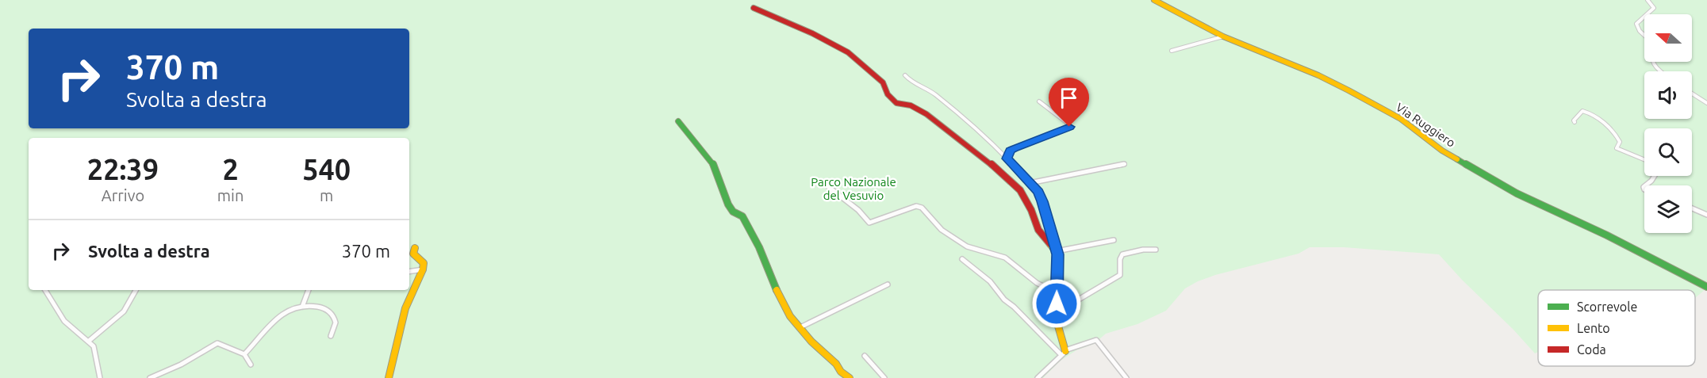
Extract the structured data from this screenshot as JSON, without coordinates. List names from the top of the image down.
{
  "streets": {
    "street": ["Via Ruggiero"]
  },
  "parks": ["Parco Nazionale del Vesuvio"],
  "legend": ["Scorrevole", "Lento", "Coda"],
  "north": "left",
  "page": {
    "turn": ["370 m", "Svolta a destra"],
    "eta": [
      "22:39",
      "Arrivo",
      "2",
      "min",
      "540",
      "m"
    ],
    "list": [
      {
        "name": "Svolta a destra",
        "value": "370 m"
      }
    ]
  }
}
